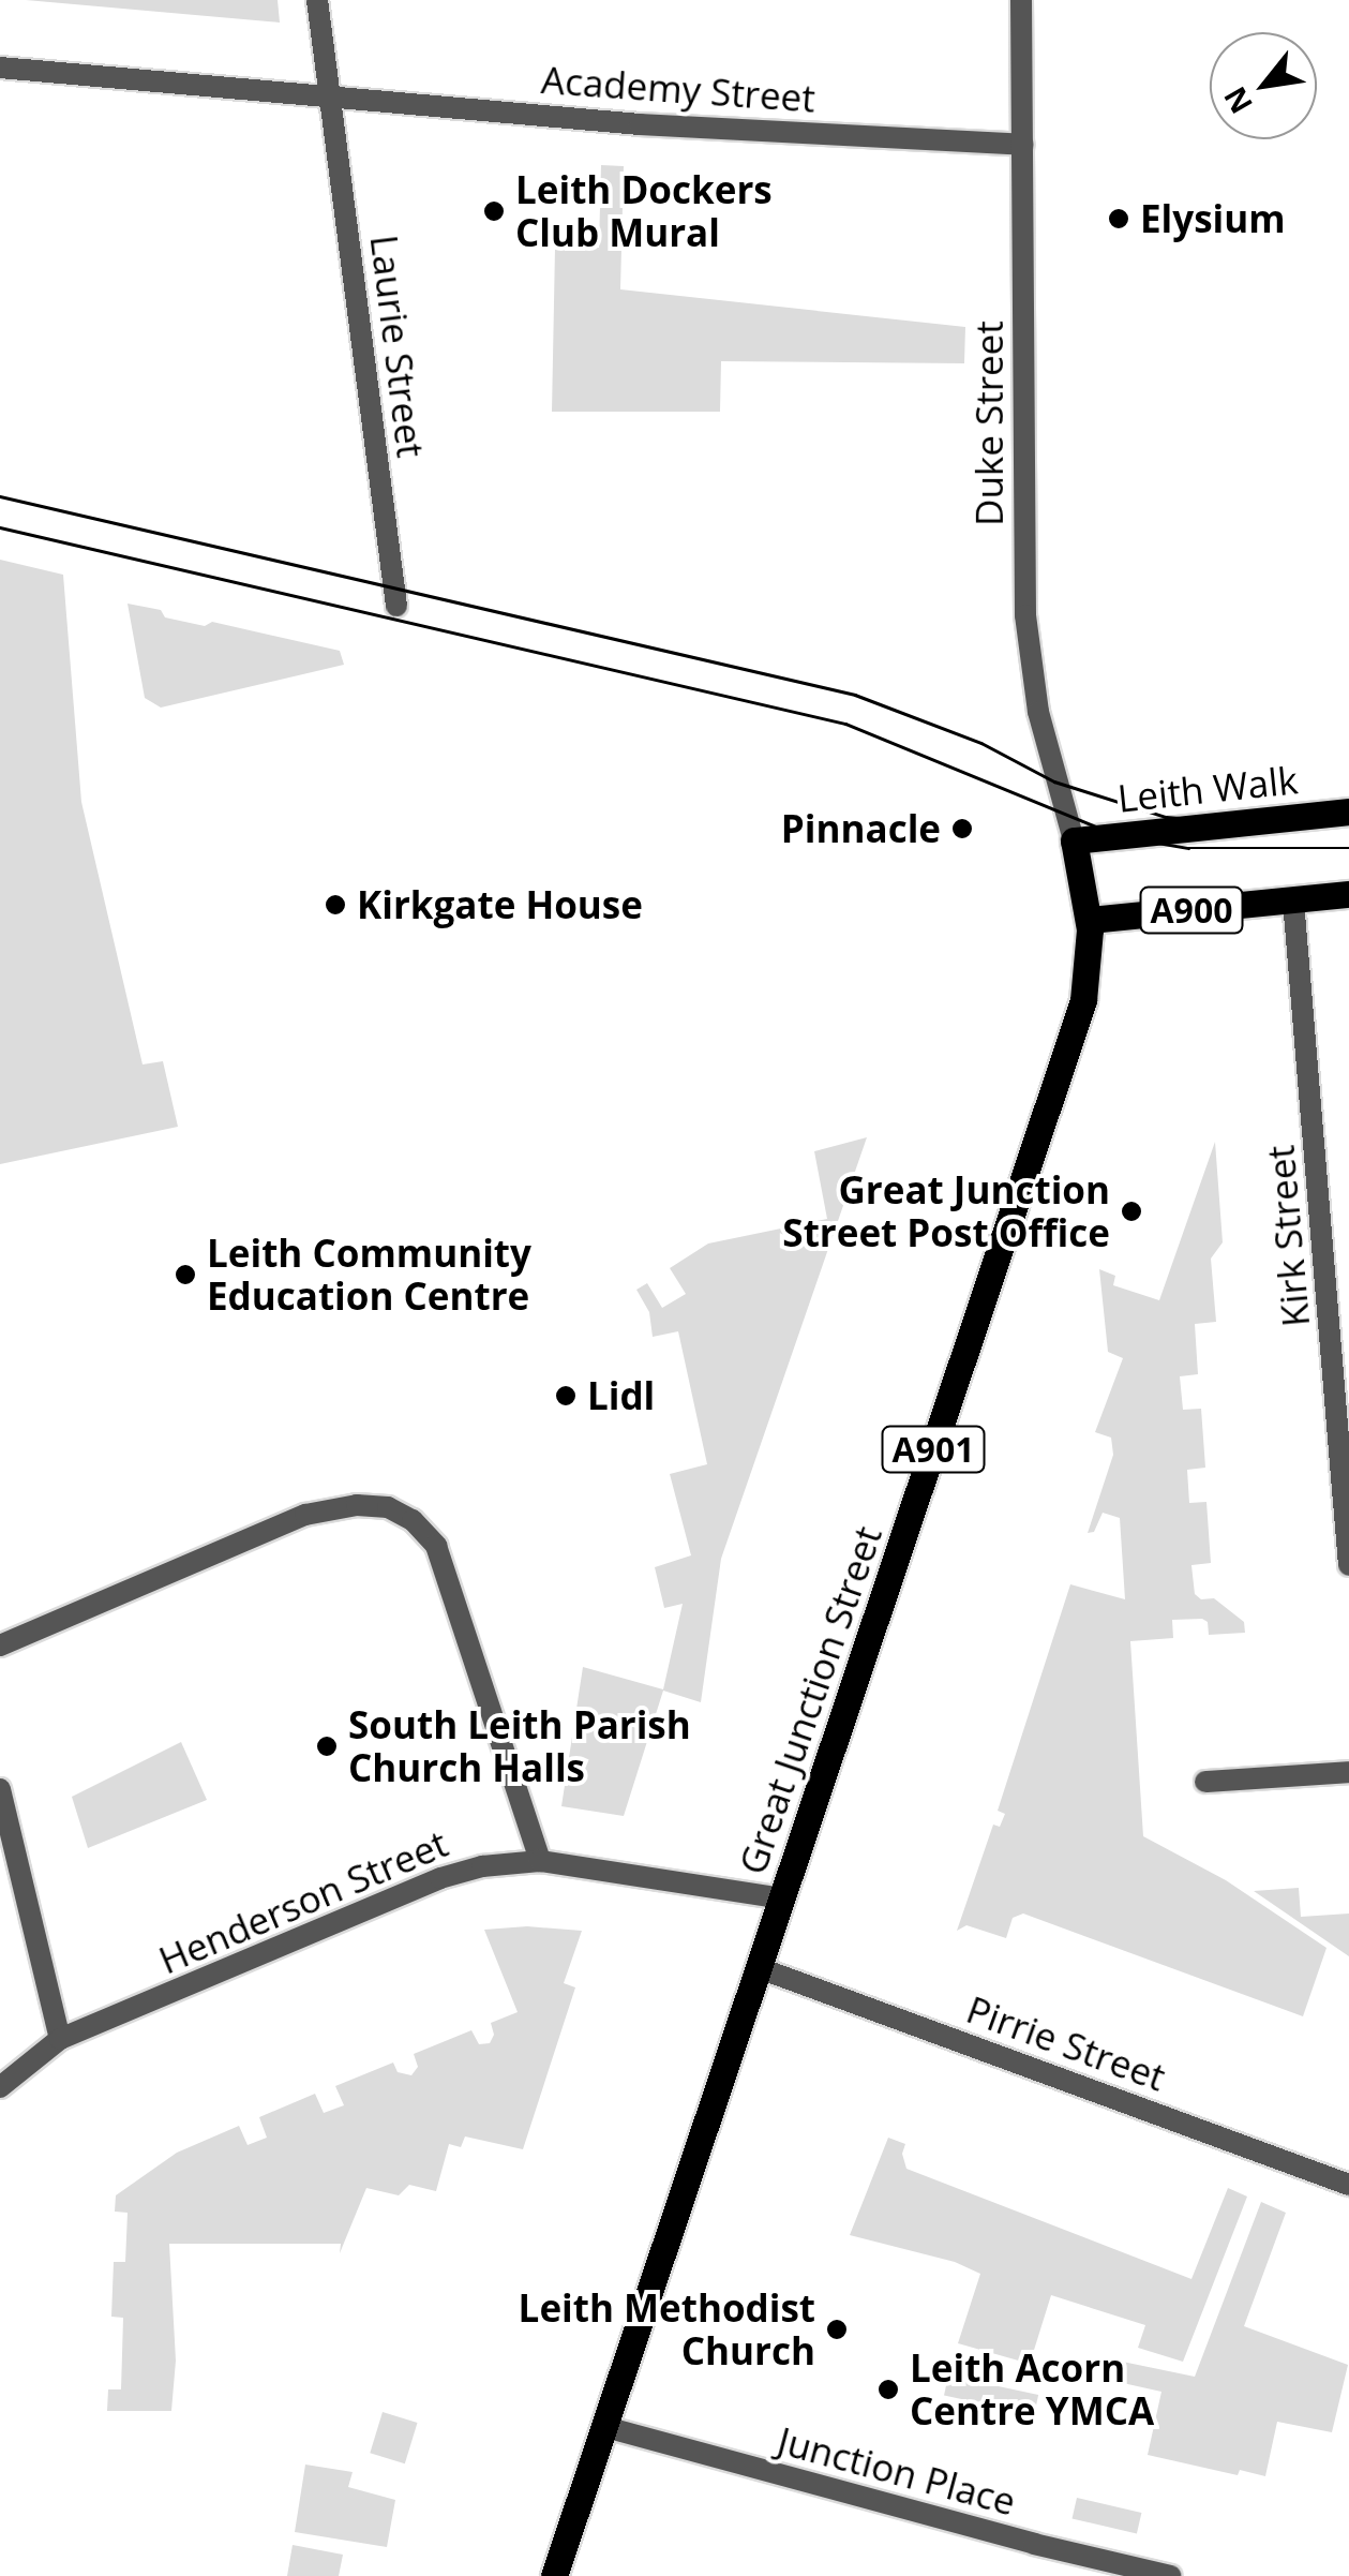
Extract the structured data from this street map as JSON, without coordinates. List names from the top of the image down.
{
  "streets": {
    "main road": [
      "Leith Walk",
      "A900",
      "A901",
      "Great Junction Street"
    ],
    "street": [
      "Academy Street",
      "Laurie Street",
      "Duke Street",
      "Kirk Street",
      "Henderson Street",
      "Pirrie Street",
      "Junction Place"
    ]
  },
  "crossings": [
    ["Academy Street", "Laurie Street"],
    ["Academy Street", "Duke Street"],
    ["Duke Street", "Leith Walk"],
    ["Duke Street", "Great Junction Street"],
    ["Leith Walk", "Great Junction Street"],
    ["A900", "Kirk Street"],
    ["A900", "Great Junction Street"],
    ["Great Junction Street", "Henderson Street"],
    ["Great Junction Street", "Pirrie Street"],
    ["Great Junction Street", "Junction Place"]
  ],
  "places": [
    "Leith Dockers Club Mural",
    "Elysium",
    "Pinnacle",
    "Kirkgate House",
    "Great Junction Street Post Office",
    "Leith Community Education Centre",
    "Lidl",
    "South Leith Parish Church Halls",
    "Leith Methodist Church",
    "Leith Acorn Centre YMCA"
  ],
  "north": "bottom left"
}
